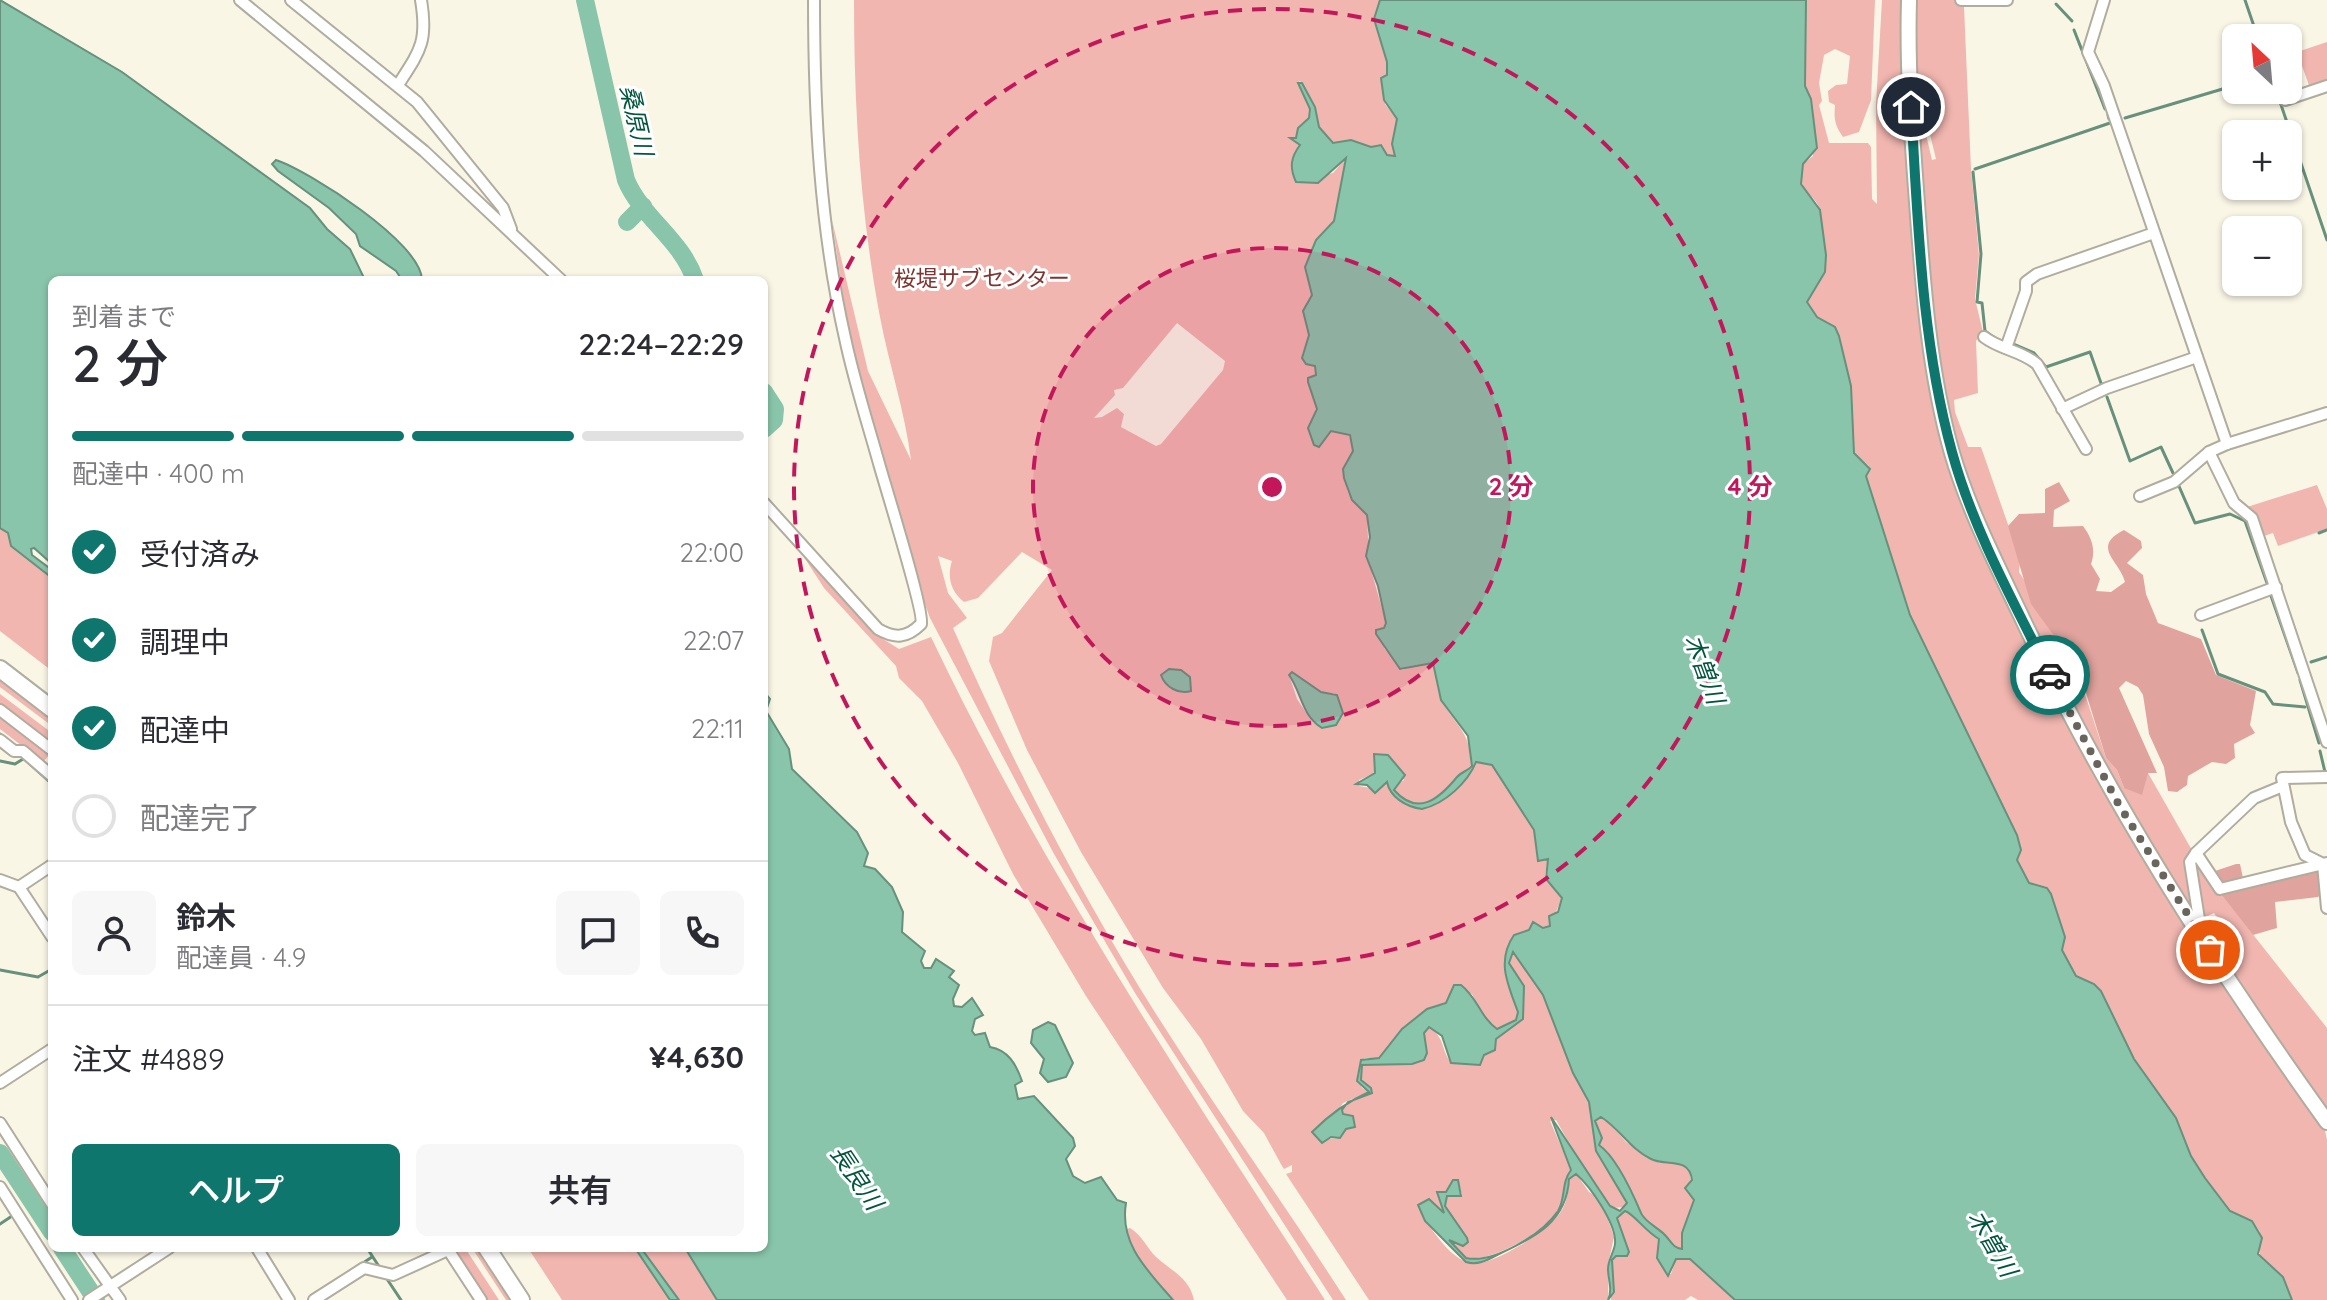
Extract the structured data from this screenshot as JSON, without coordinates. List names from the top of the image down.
{
  "water": ["桑原川", "木曽川", "長良川"],
  "parks": ["桜堤サブセンター"],
  "north": "top left",
  "page": {
    "map_buttons": ["+", "−"],
    "heading": ["2 分", "到着まで", "22:24–22:29"],
    "panel": [
      "鈴木",
      "配達員 · 4.9",
      "注文 #4889",
      "¥4,630"
    ],
    "bar": "配達中 · 400 m",
    "list": [
      ["受付済み", "22:00"],
      ["調理中", "22:07"],
      ["配達中", "22:11"],
      "配達完了"
    ],
    "buttons": ["ヘルプ", "共有"]
  },
  "rings": ["2 分", "4 分"]
}
